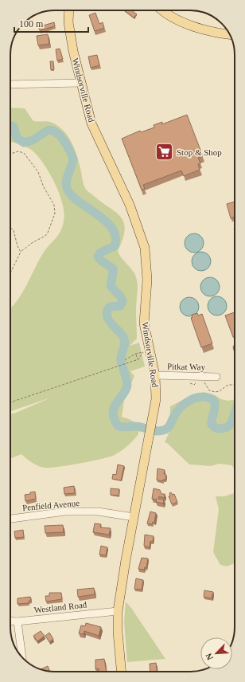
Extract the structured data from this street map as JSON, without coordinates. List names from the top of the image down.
{
  "streets": {
    "main road": ["Windsorville Road"],
    "street": ["Pitkat Way", "Penfield Avenue", "Westland Road"]
  },
  "crossings": [
    ["Windsorville Road", "Pitkat Way"],
    ["Windsorville Road", "Penfield Avenue"],
    ["Windsorville Road", "Westland Road"]
  ],
  "places": {
    "supermarket": ["Stop & Shop"]
  },
  "scale_bar": "100 m",
  "north": "bottom left"
}
